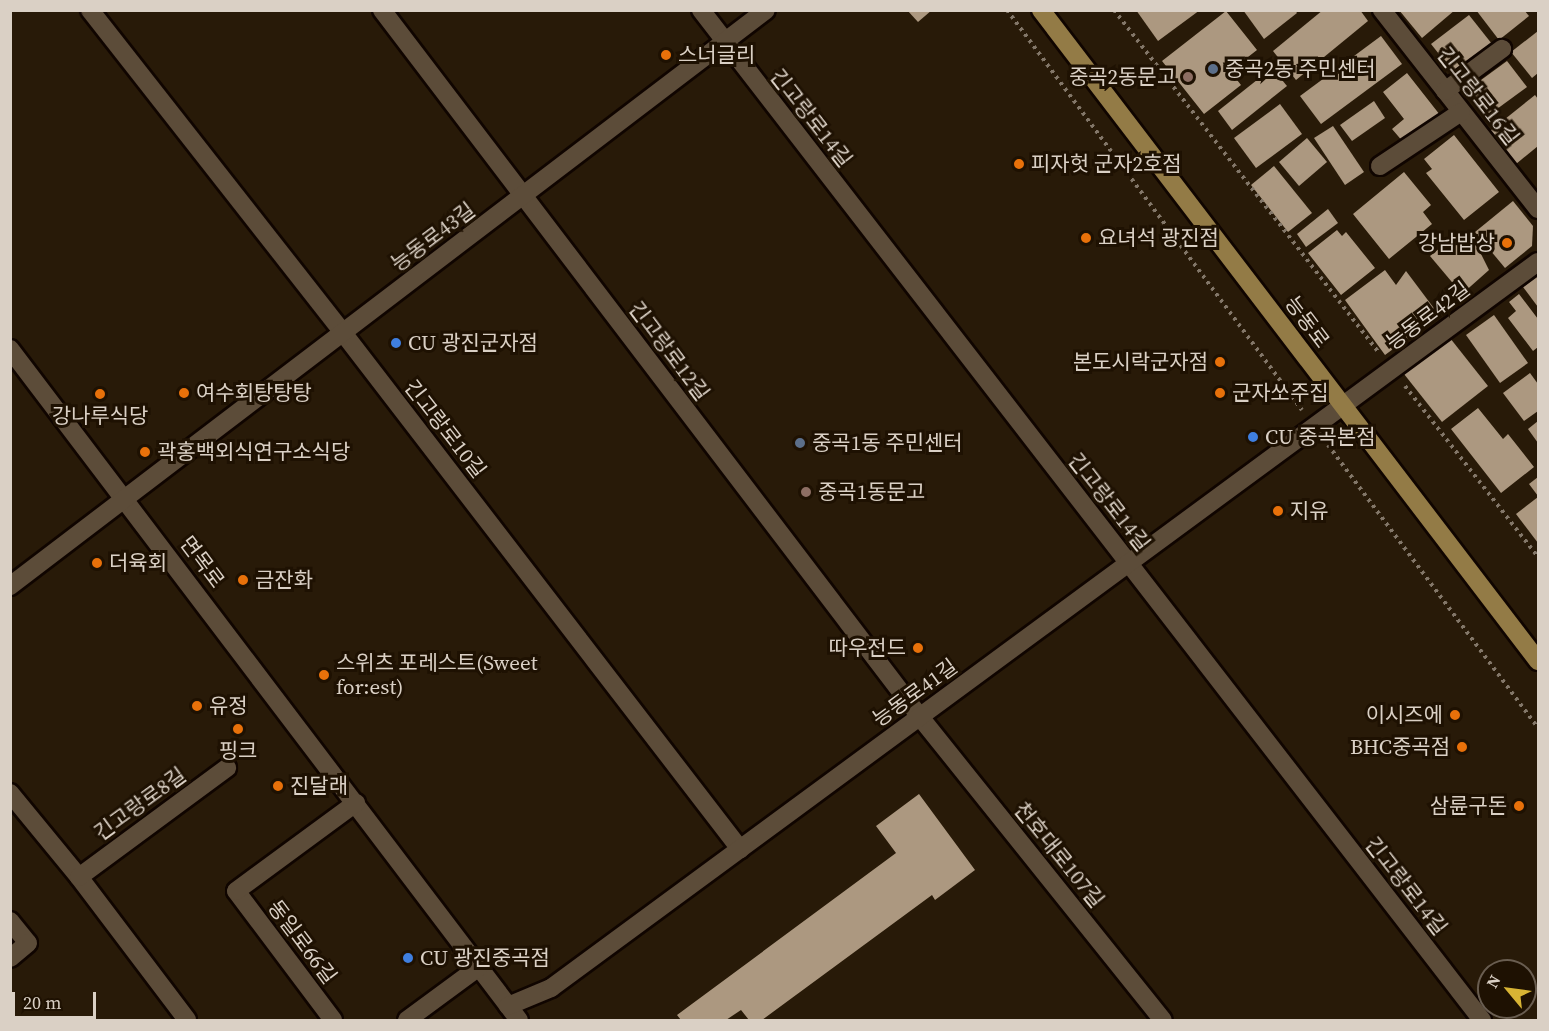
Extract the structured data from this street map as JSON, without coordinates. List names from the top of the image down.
{
  "streets": {
    "main road": ["능동로"],
    "street": [
      "긴고랑로16길",
      "긴고랑로14길",
      "능동로43길",
      "능동로42길",
      "긴고랑로12길",
      "긴고랑로10길",
      "면목로",
      "능동로41길",
      "긴고랑로8길",
      "천호대로107길",
      "동일로66길"
    ]
  },
  "crossings": [
    ["긴고랑로14길", "능동로43길"],
    ["긴고랑로14길", "능동로41길"],
    ["능동로43길", "긴고랑로12길"],
    ["능동로43길", "긴고랑로10길"],
    ["능동로43길", "면목로"],
    ["능동로42길", "능동로"],
    ["능동로42길", "능동로41길"],
    ["능동로", "능동로41길"],
    ["긴고랑로12길", "능동로41길"],
    ["긴고랑로12길", "천호대로107길"],
    ["긴고랑로10길", "능동로41길"],
    ["면목로", "능동로41길"],
    ["면목로", "동일로66길"],
    ["능동로41길", "천호대로107길"]
  ],
  "places": [
    "스너글리",
    "중곡2동 주민센터",
    "중곡2동문고",
    "피자헛 군자2호점",
    "요녀석 광진점",
    "강남밥상",
    "CU 광진군자점",
    "본도시락군자점",
    "여수회탕탕탕",
    "군자쏘주집",
    "강나루식당",
    "CU 중곡본점",
    "중곡1동 주민센터",
    "곽홍백외식연구소식당",
    "중곡1동문고",
    "지유",
    "더육회",
    "금잔화",
    "따우전드",
    "스위츠 포레스트(Sweet for:est)",
    "유정",
    "이시즈에",
    "핑크",
    "BHC중곡점",
    "진달래",
    "삼륜구돈",
    "CU 광진중곡점"
  ],
  "scale_bar": "20 m",
  "north": "top left"
}
